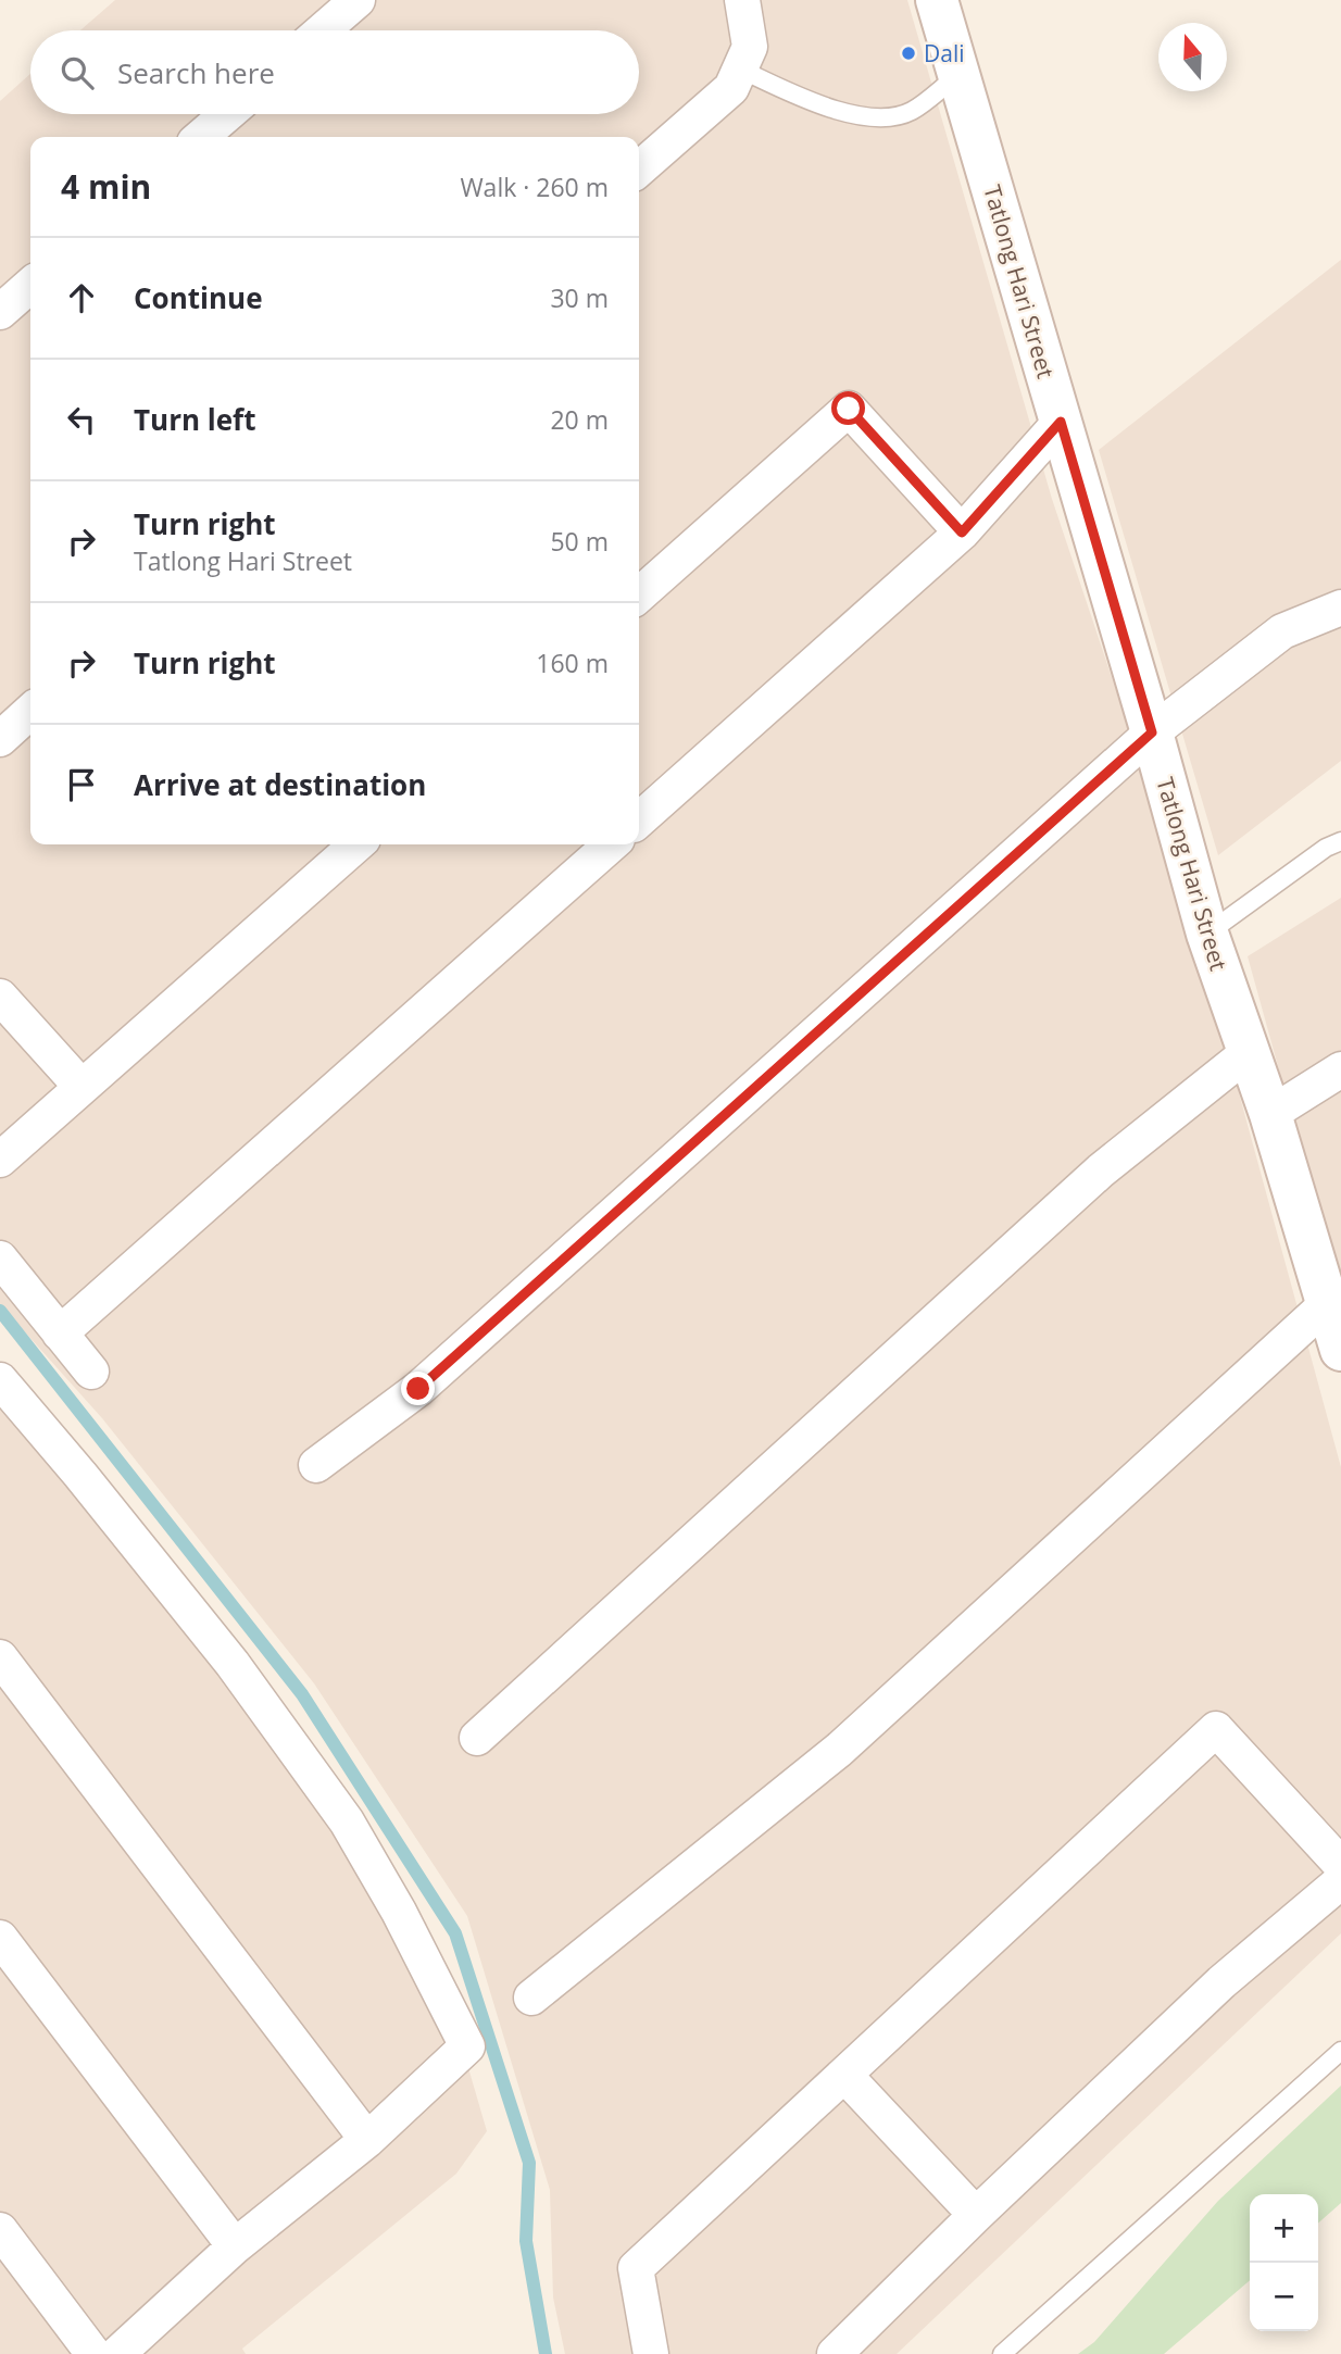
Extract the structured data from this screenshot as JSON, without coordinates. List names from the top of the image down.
{
  "streets": {
    "street": ["Tatlong Hari Street"]
  },
  "places": ["Dali"],
  "north": "top",
  "page": {
    "search": "Search here",
    "heading": ["4 min", "Walk · 260 m"],
    "list": [
      ["Continue", "30 m"],
      ["Turn left", "20 m"],
      ["Turn right", "Tatlong Hari Street", "50 m"],
      ["Turn right", "160 m"],
      "Arrive at destination"
    ],
    "map_buttons": ["+", "−"]
  }
}
